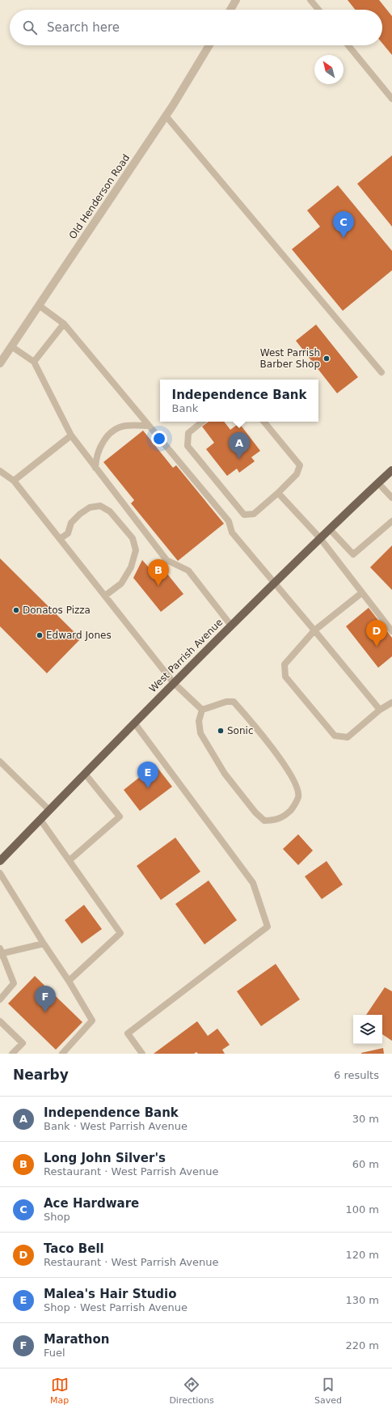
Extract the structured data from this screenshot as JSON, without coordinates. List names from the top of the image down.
{
  "streets": {
    "main road": ["West Parrish Avenue"],
    "street": ["Old Henderson Road"]
  },
  "places": [
    "West Parrish Barber Shop",
    "Donatos Pizza",
    "Edward Jones",
    "Sonic"
  ],
  "north": "top left",
  "page": {
    "search": "Search here",
    "pins": [
      "C",
      "A",
      "B",
      "D",
      "E",
      "F"
    ],
    "popup": ["Independence Bank", "Bank"],
    "heading": ["Nearby", "6 results"],
    "list": [
      {
        "mark": "A",
        "name": "Independence Bank",
        "note": "Bank · West Parrish Avenue",
        "value": "30 m"
      },
      {
        "mark": "B",
        "name": "Long John Silver's",
        "note": "Restaurant · West Parrish Avenue",
        "value": "60 m"
      },
      {
        "mark": "C",
        "name": "Ace Hardware",
        "note": "Shop",
        "value": "100 m"
      },
      {
        "mark": "D",
        "name": "Taco Bell",
        "note": "Restaurant · West Parrish Avenue",
        "value": "120 m"
      },
      {
        "mark": "E",
        "name": "Malea's Hair Studio",
        "note": "Shop · West Parrish Avenue",
        "value": "130 m"
      },
      {
        "mark": "F",
        "name": "Marathon",
        "note": "Fuel",
        "value": "220 m"
      }
    ],
    "nav": ["Map", "Directions", "Saved"]
  }
}
